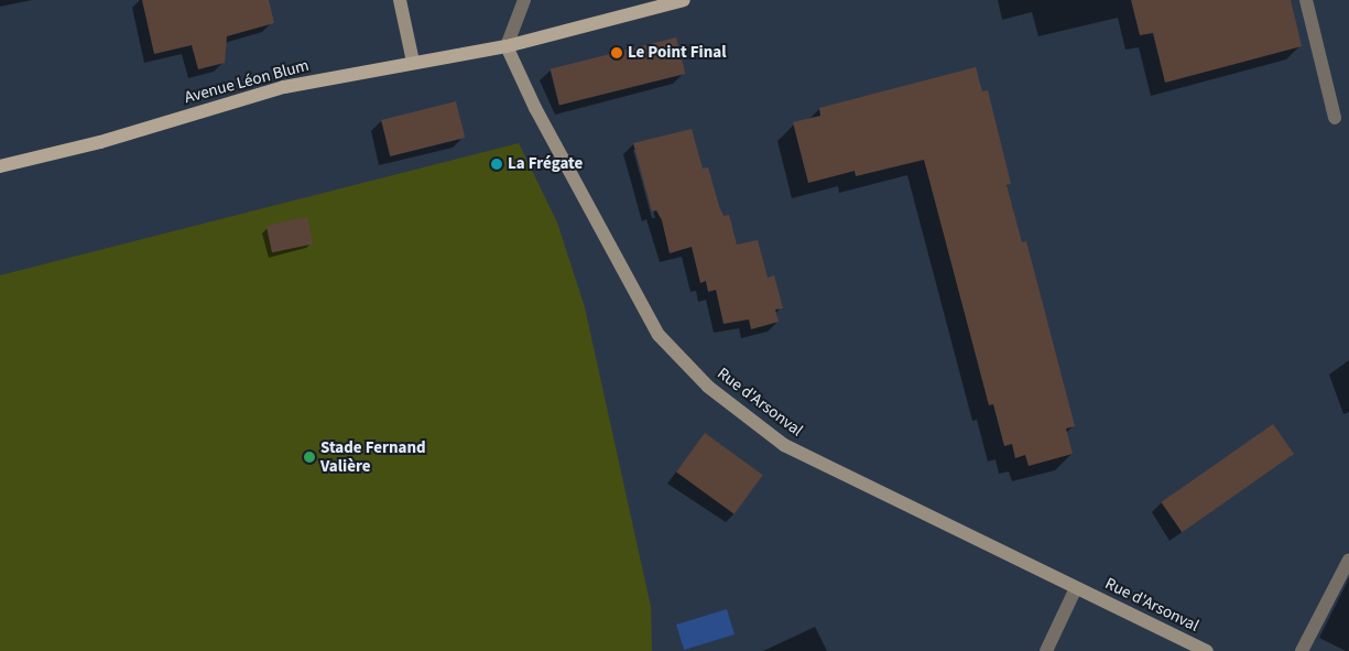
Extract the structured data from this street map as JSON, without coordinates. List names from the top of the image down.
{
  "streets": {
    "main road": ["Avenue Léon Blum"],
    "street": ["Rue d'Arsonval"]
  },
  "crossings": [
    ["Avenue Léon Blum", "Rue d'Arsonval"]
  ],
  "places": ["Le Point Final", "La Frégate", "Stade Fernand Valière"]
}
